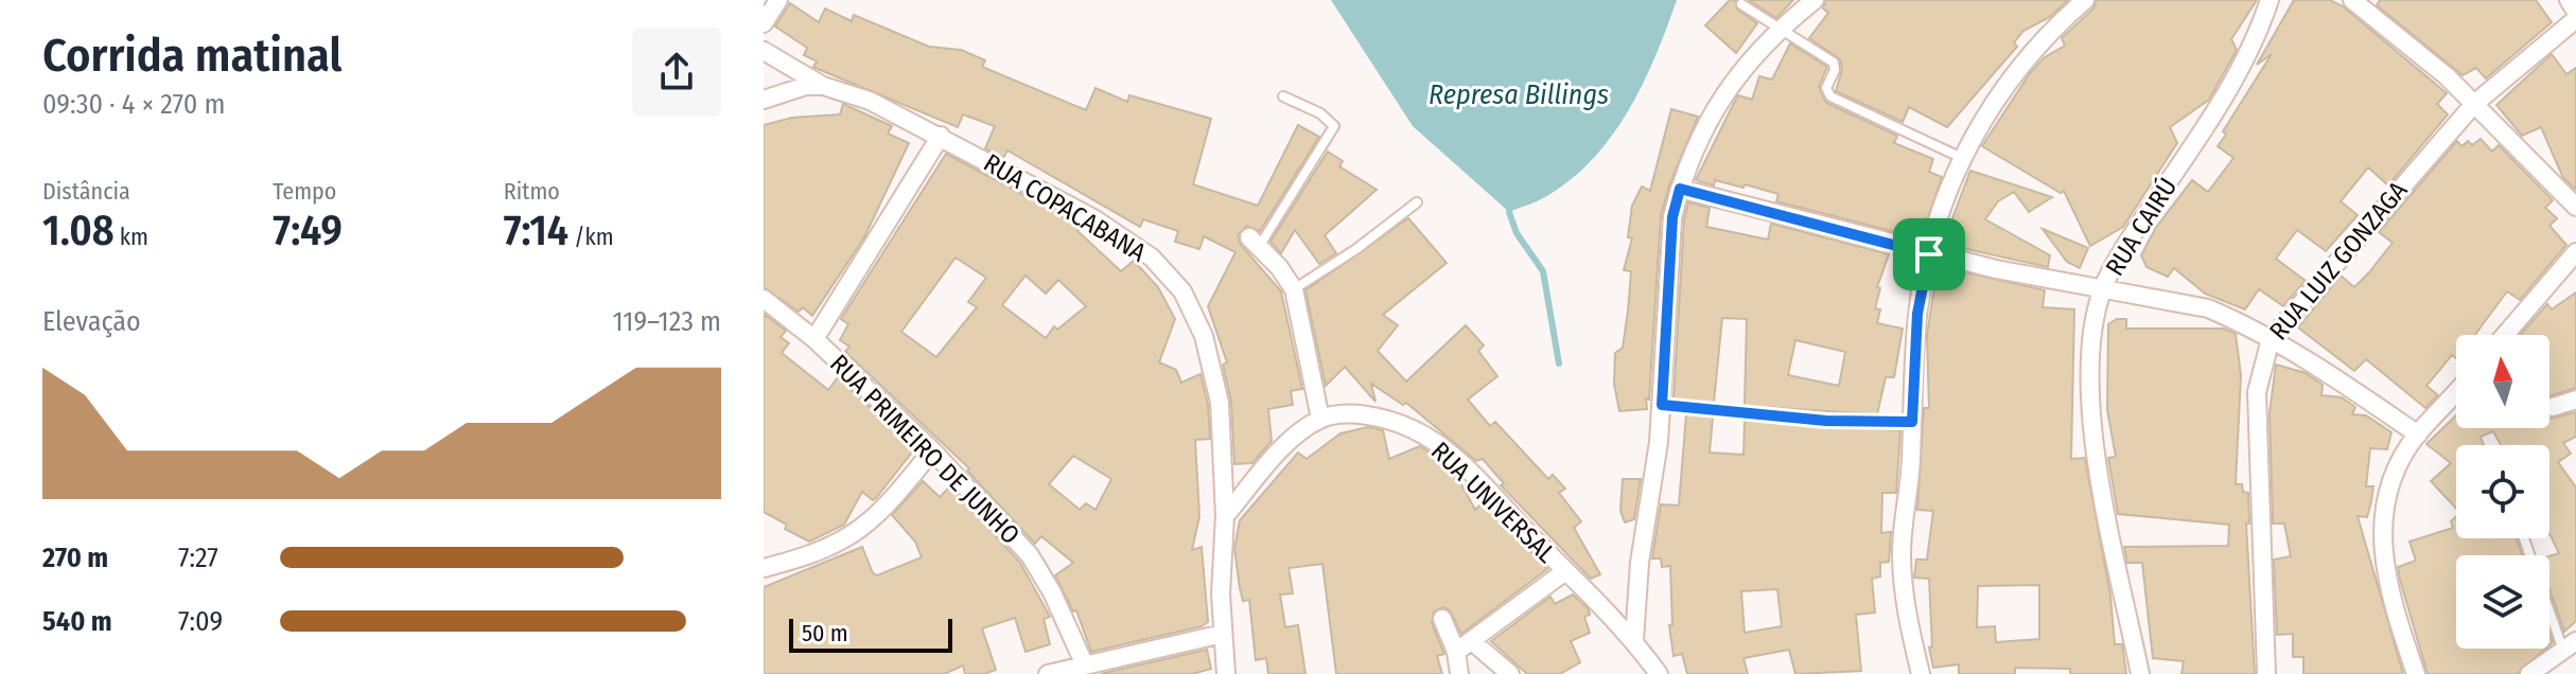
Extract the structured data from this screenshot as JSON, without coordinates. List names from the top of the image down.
{
  "streets": {
    "street": [
      "RUA COPACABANA",
      "RUA CAIRÚ",
      "RUA LUIZ GONZAGA",
      "RUA PRIMEIRO DE JUNHO",
      "RUA UNIVERSAL"
    ]
  },
  "water": ["Represa Billings"],
  "scale_bar": "50 m",
  "north": "top",
  "page": {
    "heading": ["Corrida matinal", "09:30 · 4 × 270 m"],
    "stats": [
      ["Distância", "1.08 km"],
      ["Tempo", "7:49"],
      ["Ritmo", "7:14 /km"]
    ],
    "chart": ["Elevação", "119–123 m"],
    "list": [
      {
        "name": "270 m",
        "note": "7:27"
      },
      {
        "name": "540 m",
        "note": "7:09"
      }
    ],
    "scale": "50 m"
  }
}
